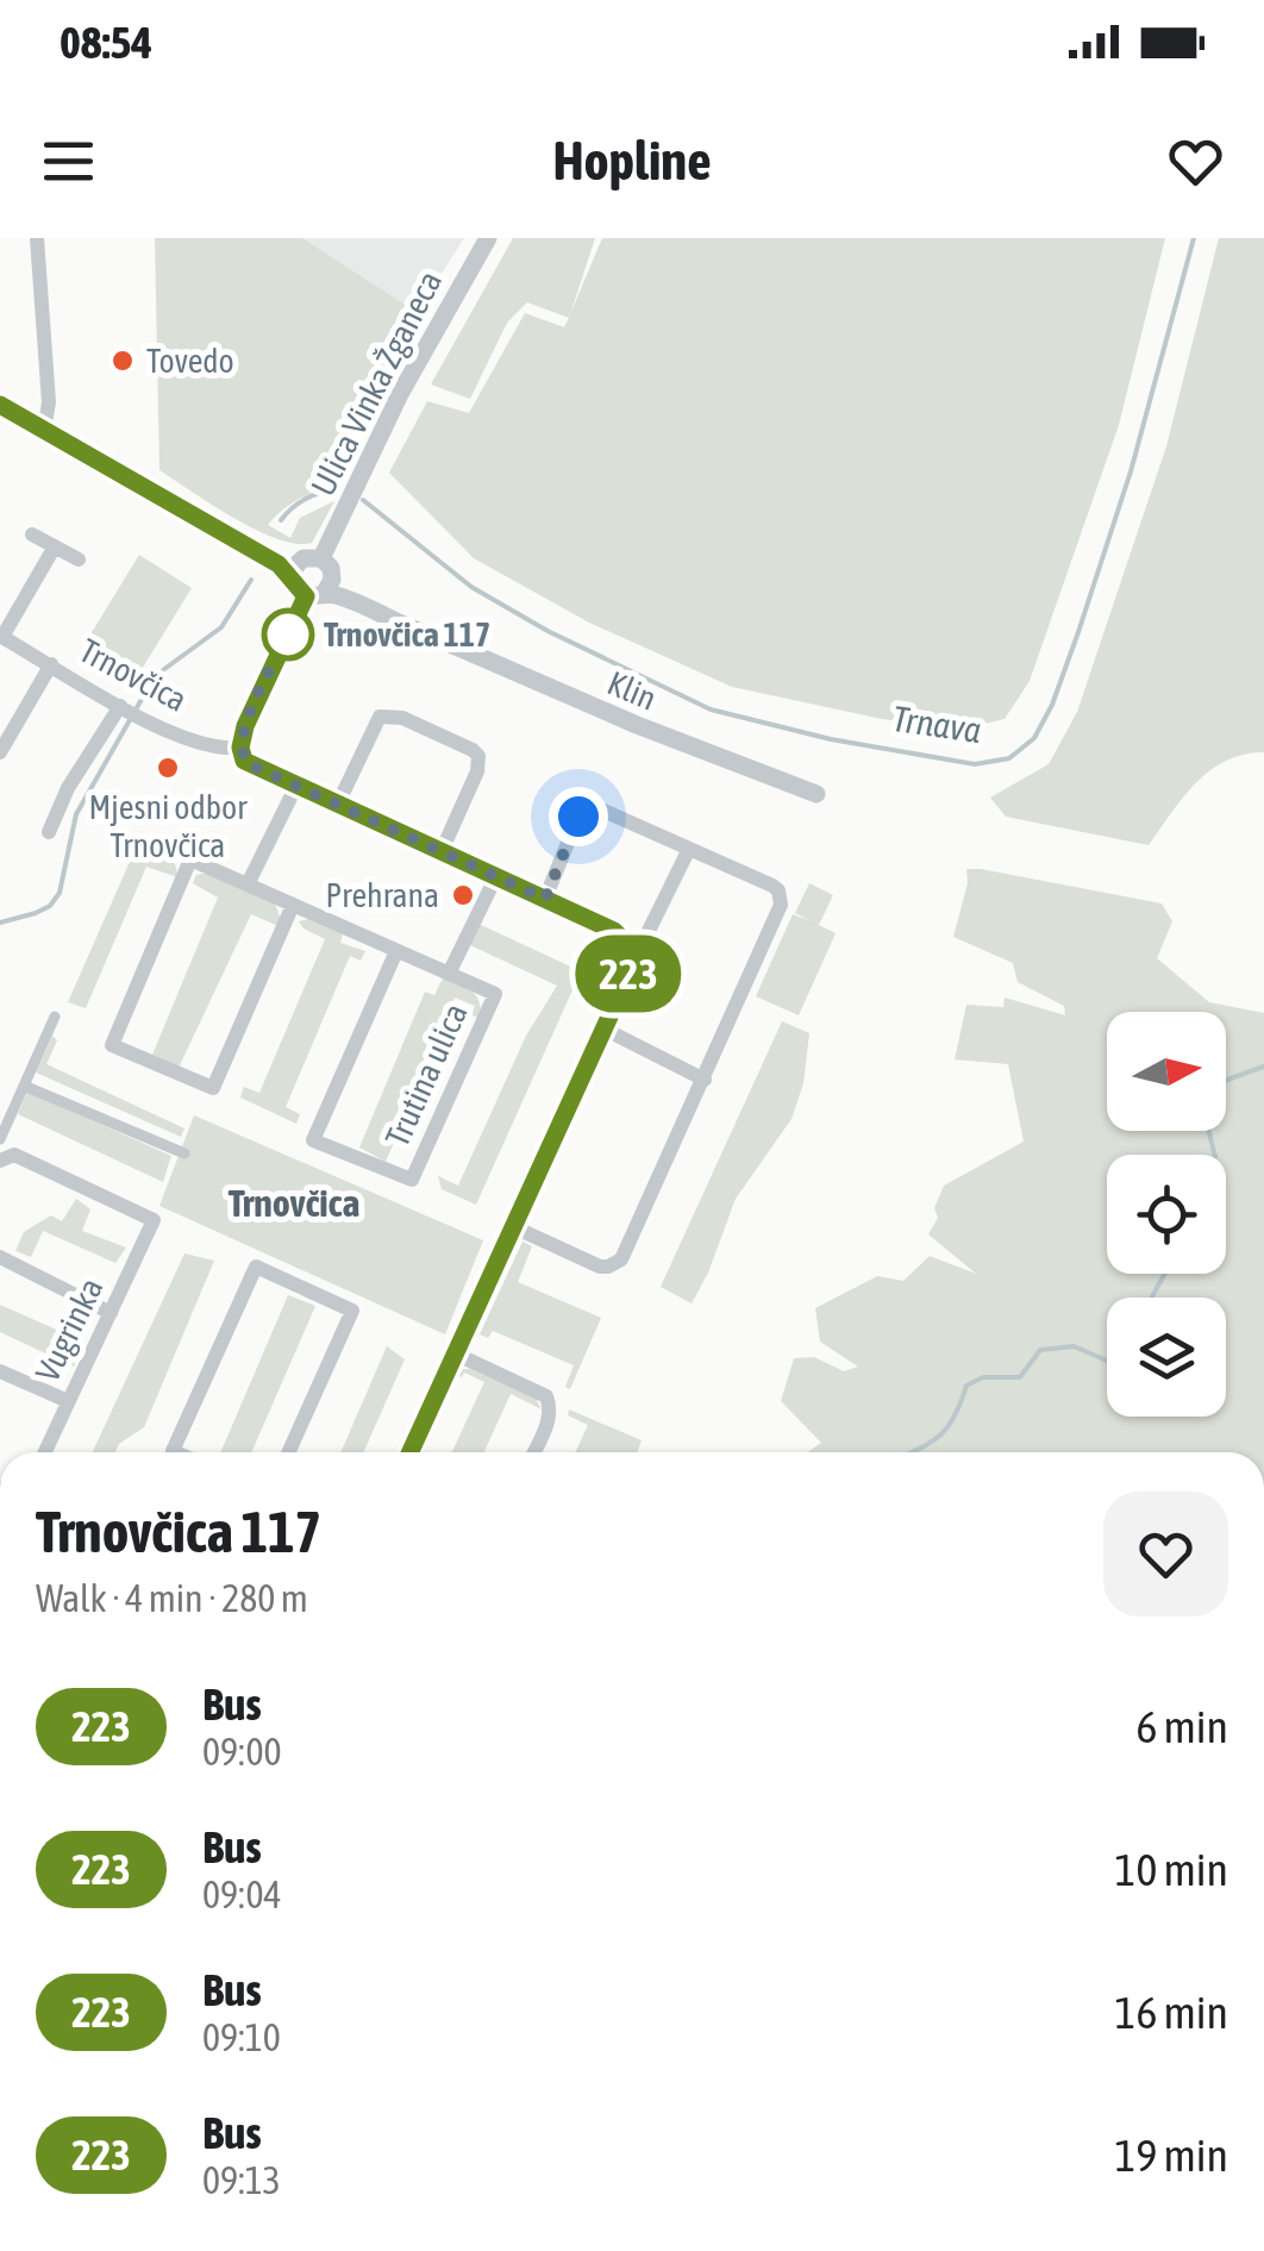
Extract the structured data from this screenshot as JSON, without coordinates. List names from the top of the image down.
{
  "streets": {
    "street": [
      "Ulica Vinka Žganeca",
      "Trnovčica",
      "Klin",
      "Trutina ulica",
      "Vugrinka"
    ]
  },
  "crossings": [
    ["Ulica Vinka Žganeca", "Klin"]
  ],
  "districts": ["Trnovčica"],
  "water": ["Trnava"],
  "places": [
    "Tovedo",
    "Trnovčica 117",
    "Mjesni odbor Trnovčica",
    "Prehrana"
  ],
  "lines": ["bus line 223"],
  "north": "right",
  "page": {
    "status": "08:54",
    "header": "Hopline",
    "on_map": "223",
    "heading": ["Trnovčica 117", "Walk · 4 min · 280 m"],
    "list": [
      {
        "mark": "223",
        "name": "Bus",
        "note": "09:00",
        "value": "6 min"
      },
      {
        "mark": "223",
        "name": "Bus",
        "note": "09:04",
        "value": "10 min"
      },
      {
        "mark": "223",
        "name": "Bus",
        "note": "09:10",
        "value": "16 min"
      },
      {
        "mark": "223",
        "name": "Bus",
        "note": "09:13",
        "value": "19 min"
      }
    ]
  }
}
